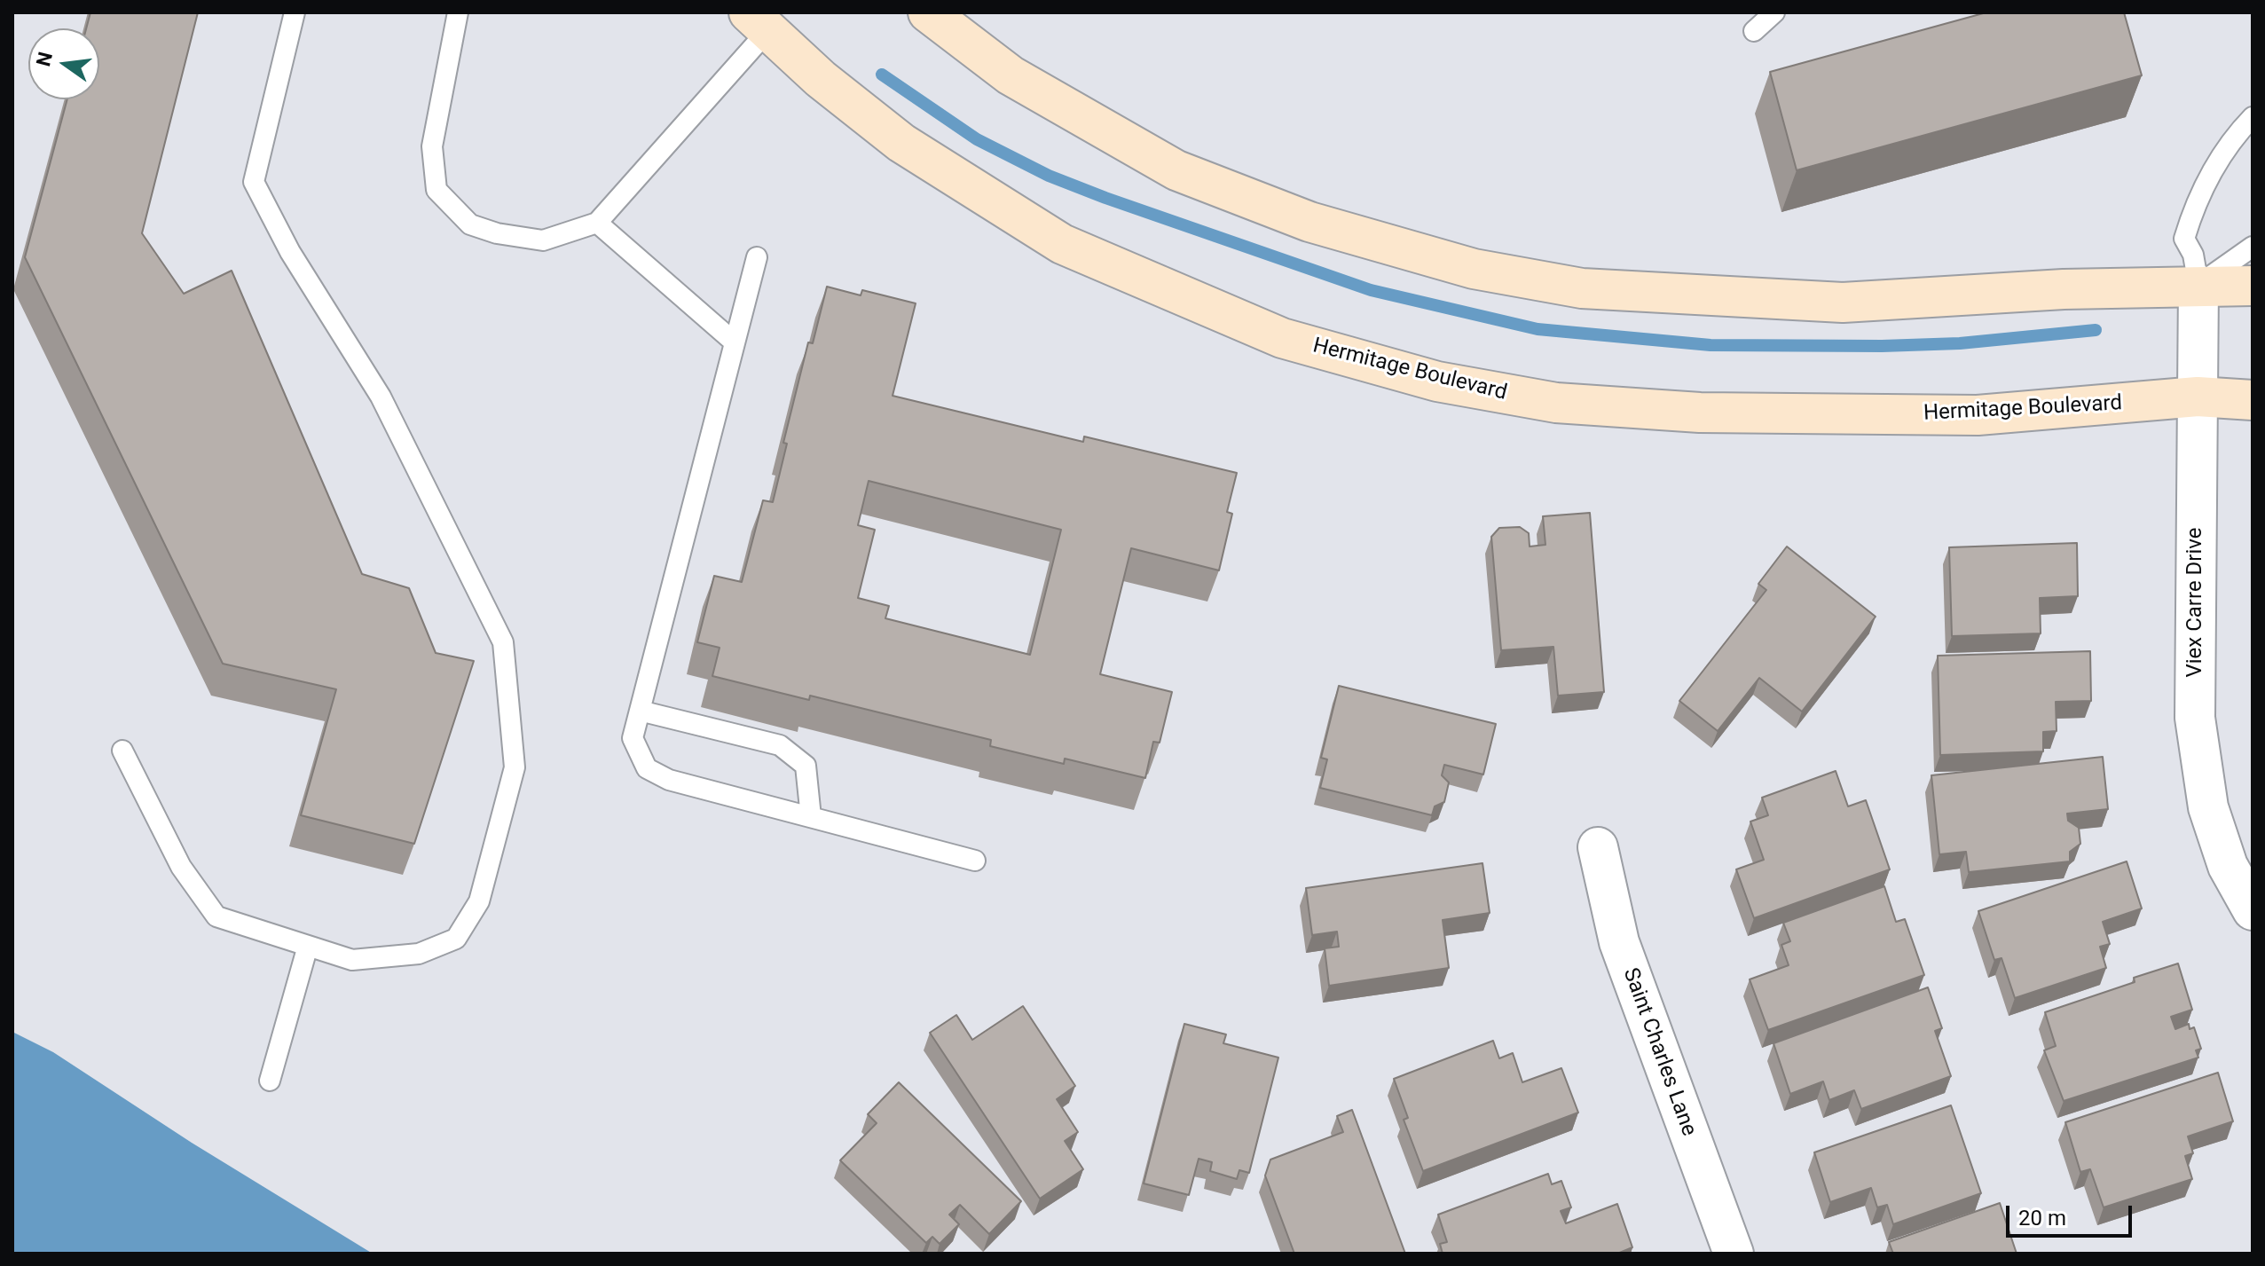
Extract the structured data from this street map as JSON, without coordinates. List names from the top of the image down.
{
  "streets": {
    "street": ["Hermitage Boulevard", "Viex Carre Drive", "Saint Charles Lane"]
  },
  "crossings": [
    ["Hermitage Boulevard", "Viex Carre Drive"]
  ],
  "scale_bar": "20 m",
  "north": "left"
}
